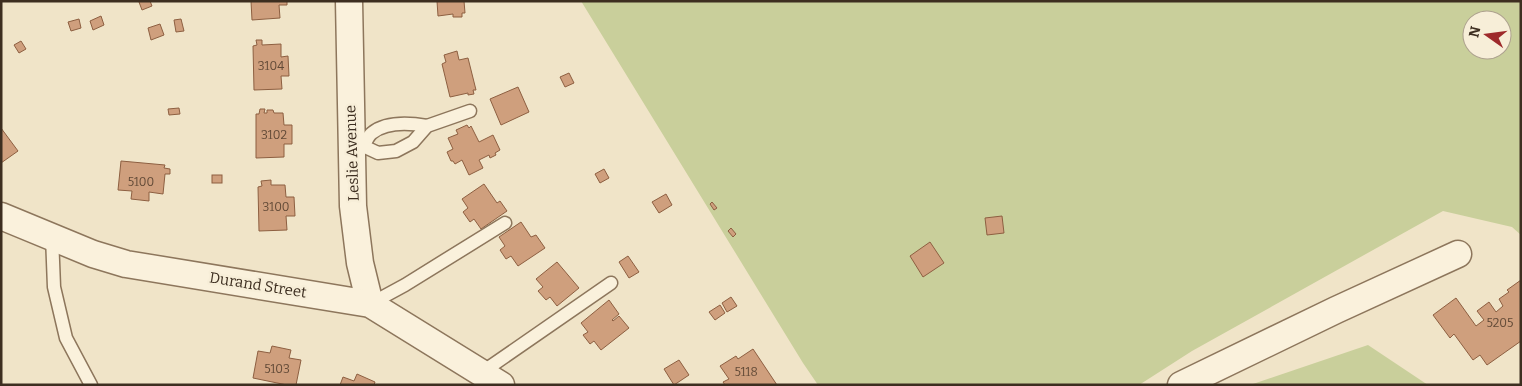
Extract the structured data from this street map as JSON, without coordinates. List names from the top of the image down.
{
  "streets": {
    "street": ["Leslie Avenue", "Durand Street"]
  },
  "crossings": [
    ["Leslie Avenue", "Durand Street"]
  ],
  "house_numbers": [
    "3104",
    "3102",
    "5100",
    "3100",
    "5205",
    "5103",
    "5118"
  ],
  "north": "left"
}
